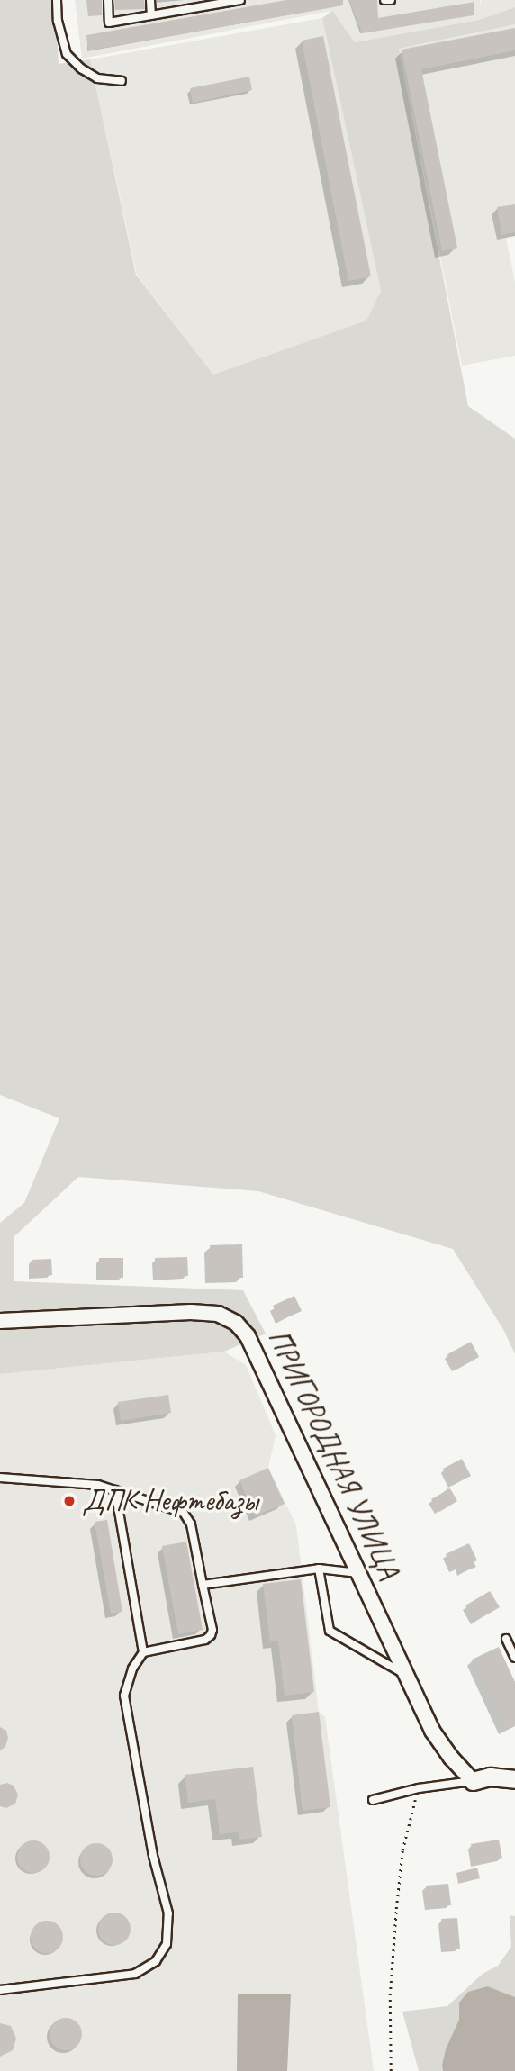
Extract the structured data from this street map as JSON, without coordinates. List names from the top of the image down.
{
  "streets": {
    "street": ["ПРИГОРОДНАЯ УЛИЦА"]
  },
  "places": ["ДПК Нефтебазы"]
}
